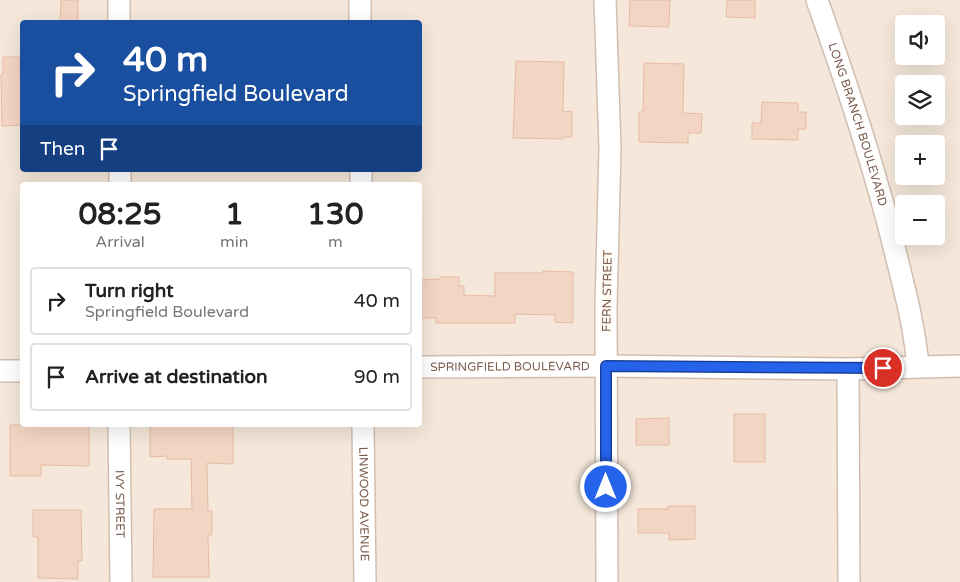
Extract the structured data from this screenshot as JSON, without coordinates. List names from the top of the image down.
{
  "streets": {
    "street": [
      "LONG BRANCH BOULEVARD",
      "FERN STREET",
      "SPRINGFIELD BOULEVARD",
      "LINWOOD AVENUE",
      "IVY STREET"
    ]
  },
  "crossings": [
    ["LONG BRANCH BOULEVARD", "SPRINGFIELD BOULEVARD"],
    ["FERN STREET", "SPRINGFIELD BOULEVARD"]
  ],
  "page": {
    "map_buttons": ["+", "−"],
    "turn": ["40 m", "Springfield Boulevard"],
    "then": "Then",
    "eta": [
      "08:25",
      "Arrival",
      "1",
      "min",
      "130",
      "m"
    ],
    "list": [
      {
        "name": "Turn right",
        "note": "Springfield Boulevard",
        "value": "40 m"
      },
      {
        "name": "Arrive at destination",
        "value": "90 m"
      }
    ]
  }
}
